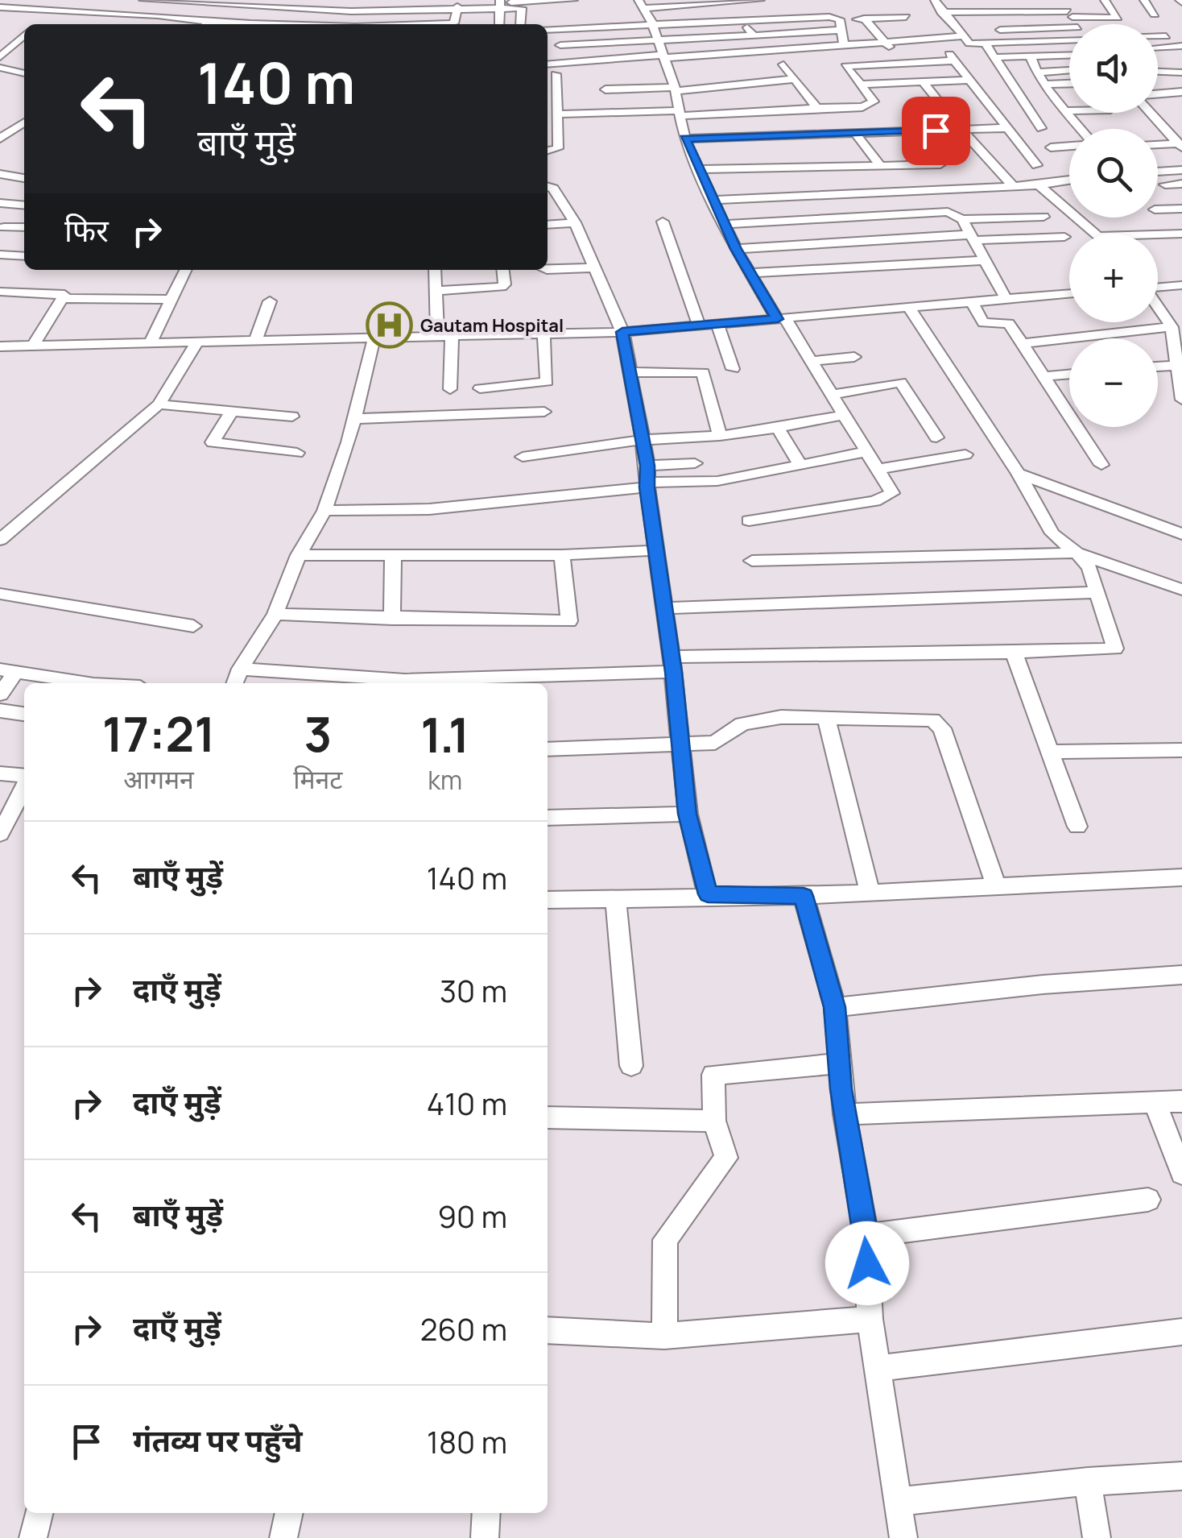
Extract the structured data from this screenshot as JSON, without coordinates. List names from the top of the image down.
{
  "places": {
    "hospital": ["Gautam Hospital"]
  },
  "page": {
    "map_buttons": ["+", "−"],
    "turn": ["140 m", "बाएँ मुड़ें"],
    "then": "फिर",
    "eta": [
      "17:21",
      "आगमन",
      "3",
      "मिनट",
      "1.1",
      "km"
    ],
    "list": [
      {
        "name": "बाएँ मुड़ें",
        "value": "140 m"
      },
      {
        "name": "दाएँ मुड़ें",
        "value": "30 m"
      },
      {
        "name": "दाएँ मुड़ें",
        "value": "410 m"
      },
      {
        "name": "बाएँ मुड़ें",
        "value": "90 m"
      },
      {
        "name": "दाएँ मुड़ें",
        "value": "260 m"
      },
      {
        "name": "गंतव्य पर पहुँचे",
        "value": "180 m"
      }
    ]
  }
}
